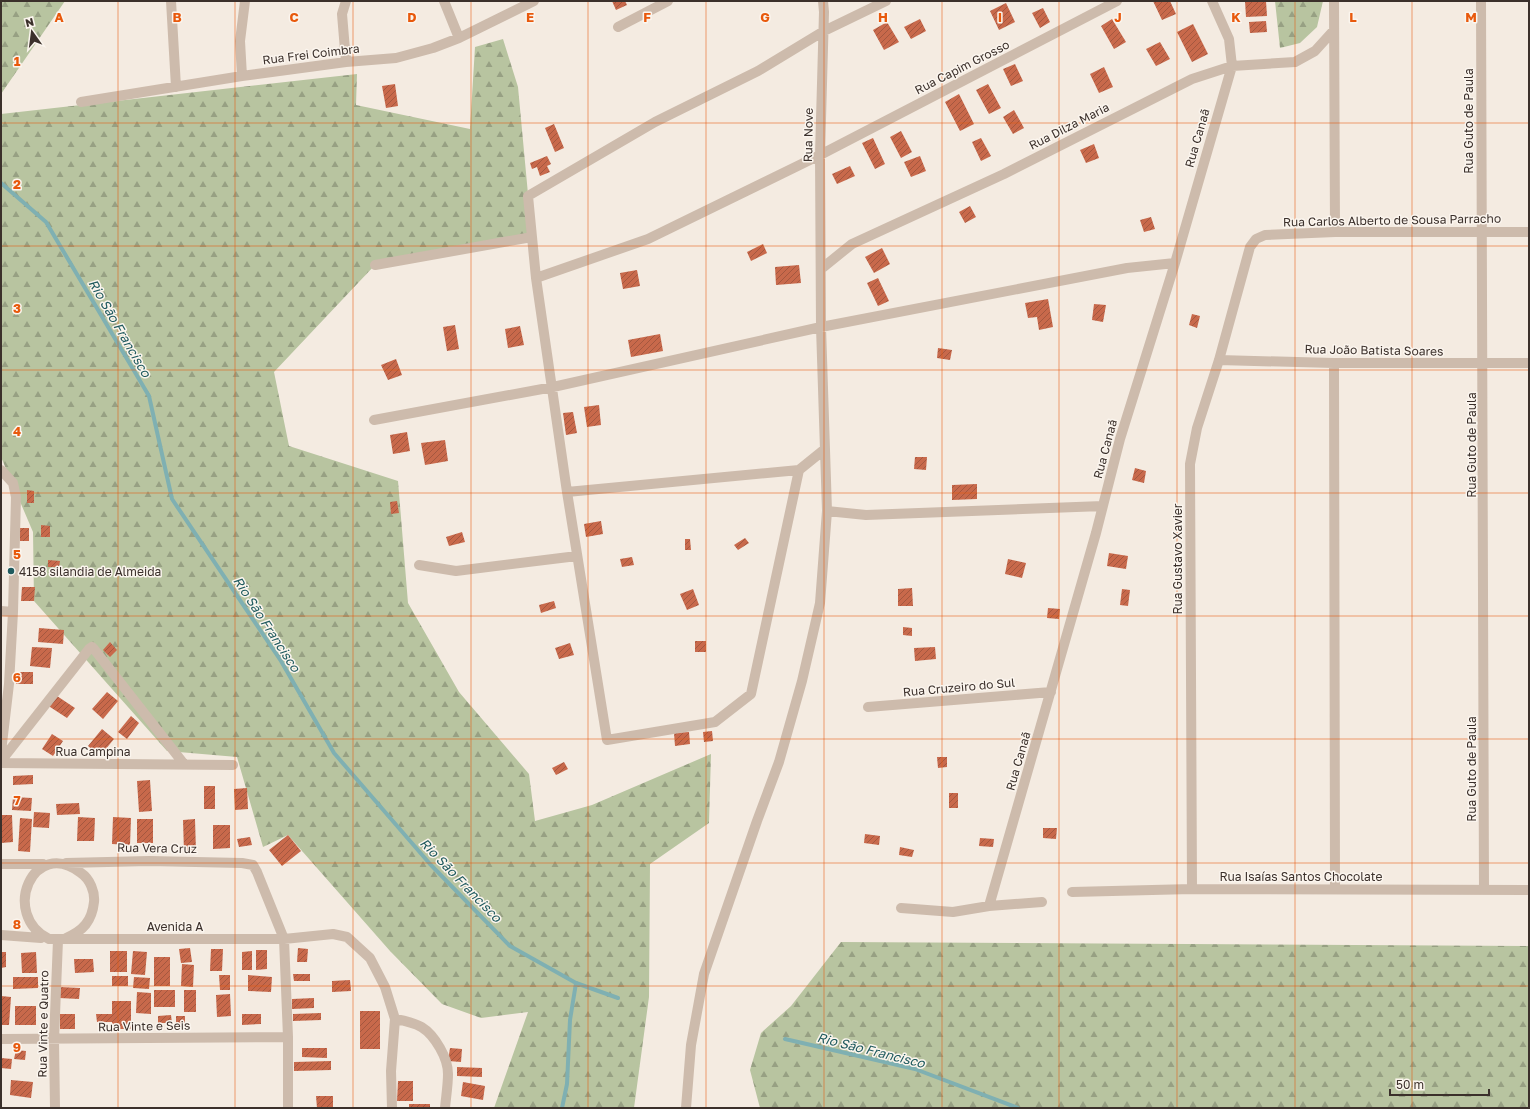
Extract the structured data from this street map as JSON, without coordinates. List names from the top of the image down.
{
  "streets": {
    "street": [
      "Rua Frei Coimbra",
      "Rua Capim Grosso",
      "Rua Guto de Paula",
      "Rua Dilza Maria",
      "Rua Nove",
      "Rua Canaã",
      "Rua Carlos Alberto de Sousa Parracho",
      "Rua João Batista Soares",
      "Rua Gustavo Xavier",
      "Rua Cruzeiro do Sul",
      "Rua Campina",
      "Rua Vera Cruz",
      "Rua Isaías Santos Chocolate",
      "Avenida A",
      "Rua Vinte e Quatro",
      "Rua Vinte e Seis"
    ]
  },
  "crossings": [
    ["Rua Capim Grosso", "Rua Nove"],
    ["Rua Guto de Paula", "Rua Carlos Alberto de Sousa Parracho"],
    ["Rua Guto de Paula", "Rua João Batista Soares"],
    ["Rua Guto de Paula", "Rua Isaías Santos Chocolate"],
    ["Rua Dilza Maria", "Rua Nove"],
    ["Rua Dilza Maria", "Rua Canaã"],
    ["Rua Canaã", "Rua Cruzeiro do Sul"],
    ["Rua Carlos Alberto de Sousa Parracho", "Rua Gustavo Xavier"],
    ["Rua João Batista Soares", "Rua Gustavo Xavier"],
    ["Rua Gustavo Xavier", "Rua Isaías Santos Chocolate"],
    ["Rua Vera Cruz", "Avenida A"],
    ["Rua Vera Cruz", "Rua Vinte e Quatro"],
    ["Avenida A", "Rua Vinte e Quatro"],
    ["Rua Vinte e Quatro", "Rua Vinte e Seis"]
  ],
  "water": ["Rio São Francisco"],
  "places": ["4158 silandia de Almeida"],
  "scale_bar": "50 m",
  "north": "top",
  "grid": {
    "columns": [
      "A",
      "B",
      "C",
      "D",
      "E",
      "F",
      "G",
      "H",
      "I",
      "J",
      "K",
      "L",
      "M"
    ],
    "rows": [
      "1",
      "2",
      "3",
      "4",
      "5",
      "6",
      "7",
      "8",
      "9"
    ]
  }
}
